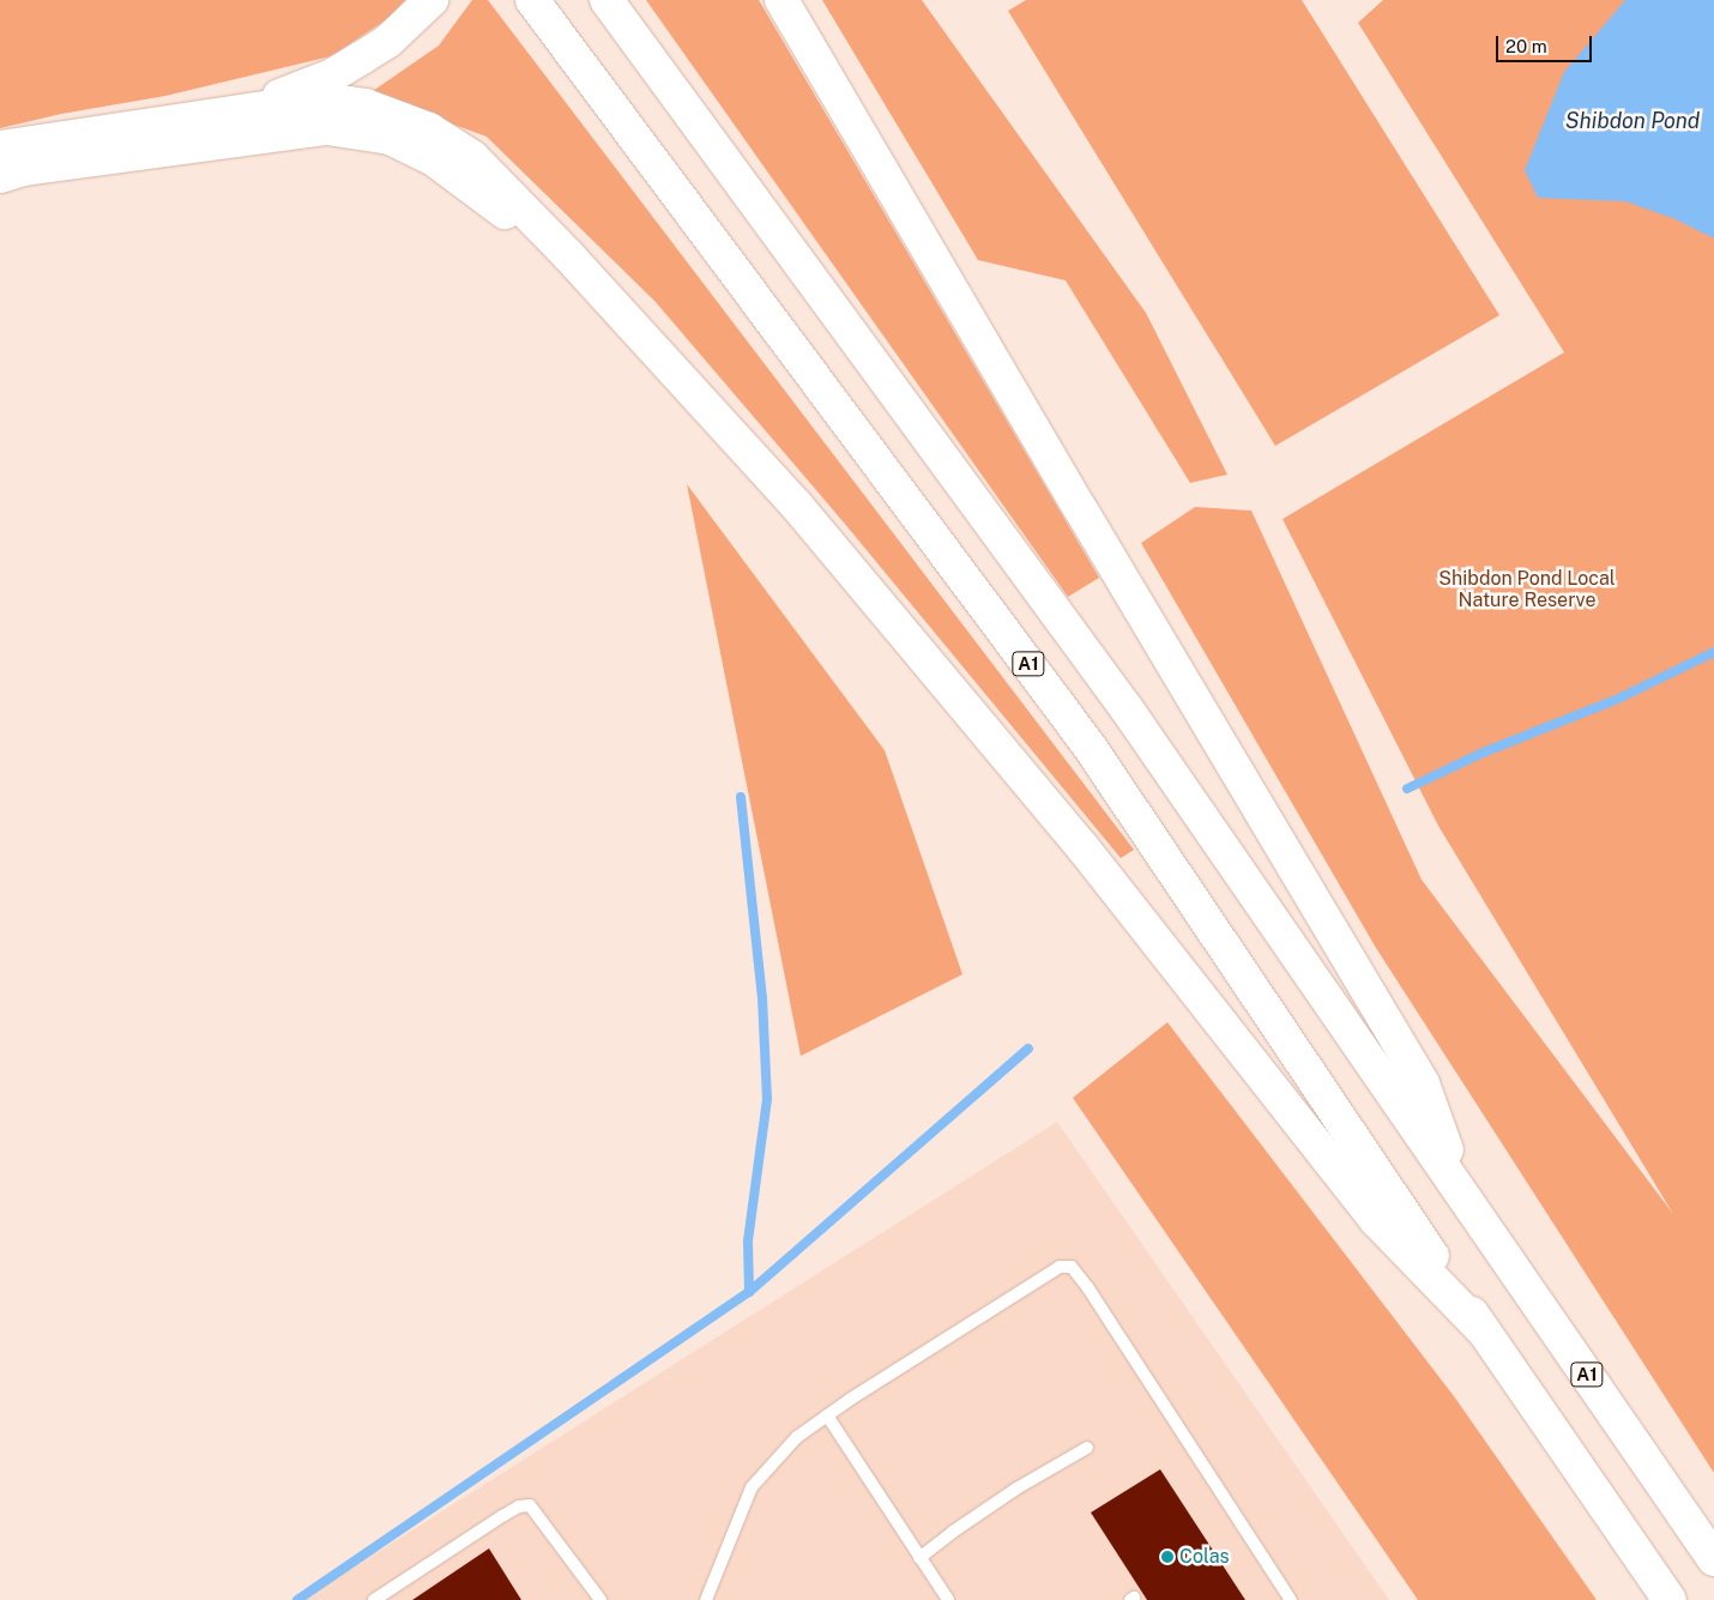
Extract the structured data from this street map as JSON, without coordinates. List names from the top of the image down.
{
  "streets": {
    "highway": ["A1"]
  },
  "water": ["Shibdon Pond"],
  "parks": ["Shibdon Pond Local Nature Reserve"],
  "places": ["Colas"],
  "scale_bar": "20 m"
}
